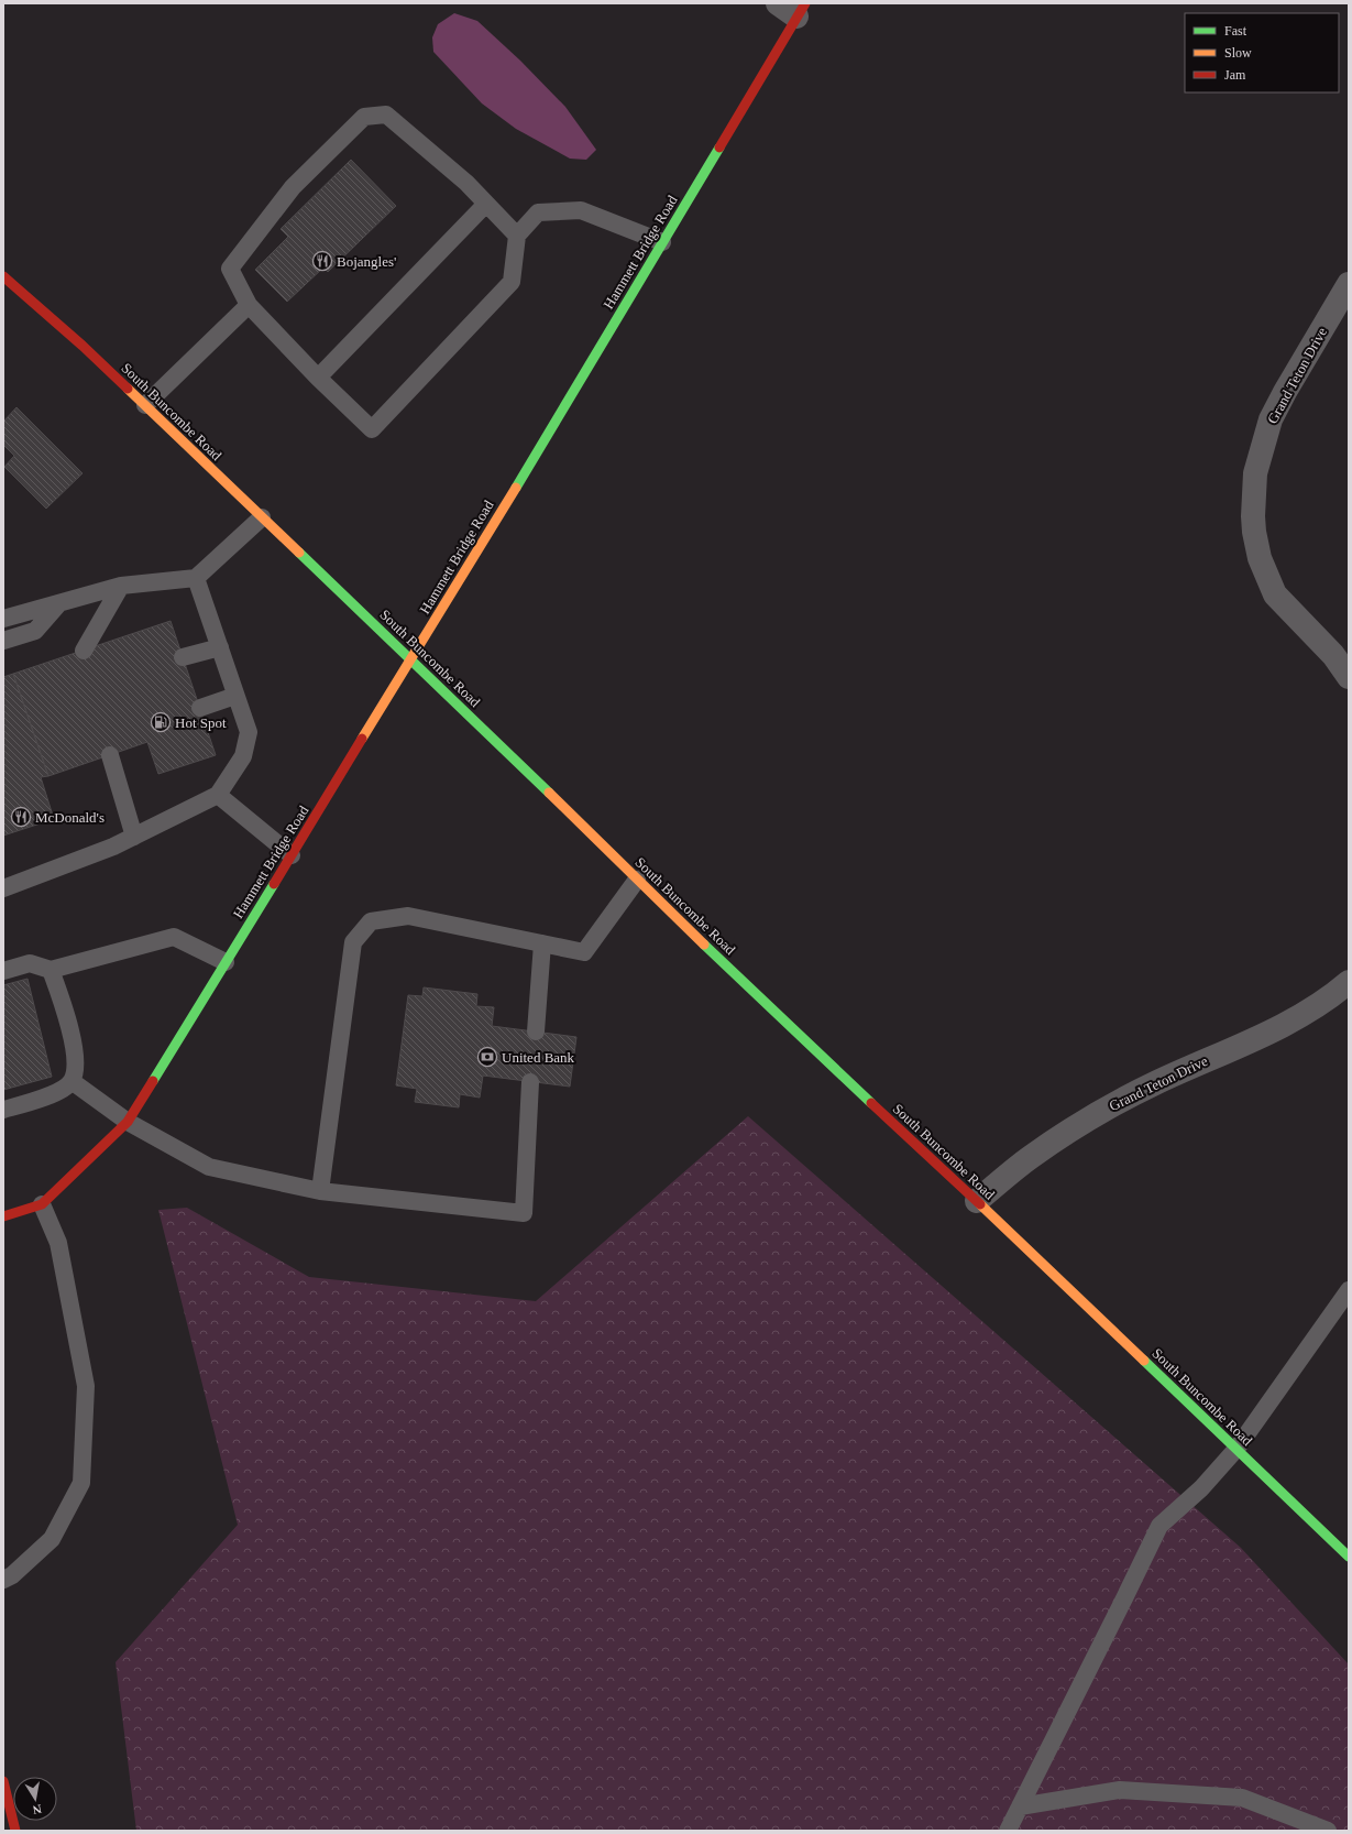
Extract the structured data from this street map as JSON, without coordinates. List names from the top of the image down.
{
  "streets": {
    "main road": ["Hammett Bridge Road", "South Buncombe Road"],
    "street": ["Grand Teton Drive"]
  },
  "crossings": [
    ["Hammett Bridge Road", "South Buncombe Road"],
    ["Grand Teton Drive", "South Buncombe Road"]
  ],
  "places": {
    "restaurant": ["Bojangles'", "McDonald's"],
    "fuel station": ["Hot Spot"],
    "bank": ["United Bank"]
  },
  "legend": ["Fast", "Slow", "Jam"],
  "north": "bottom"
}
